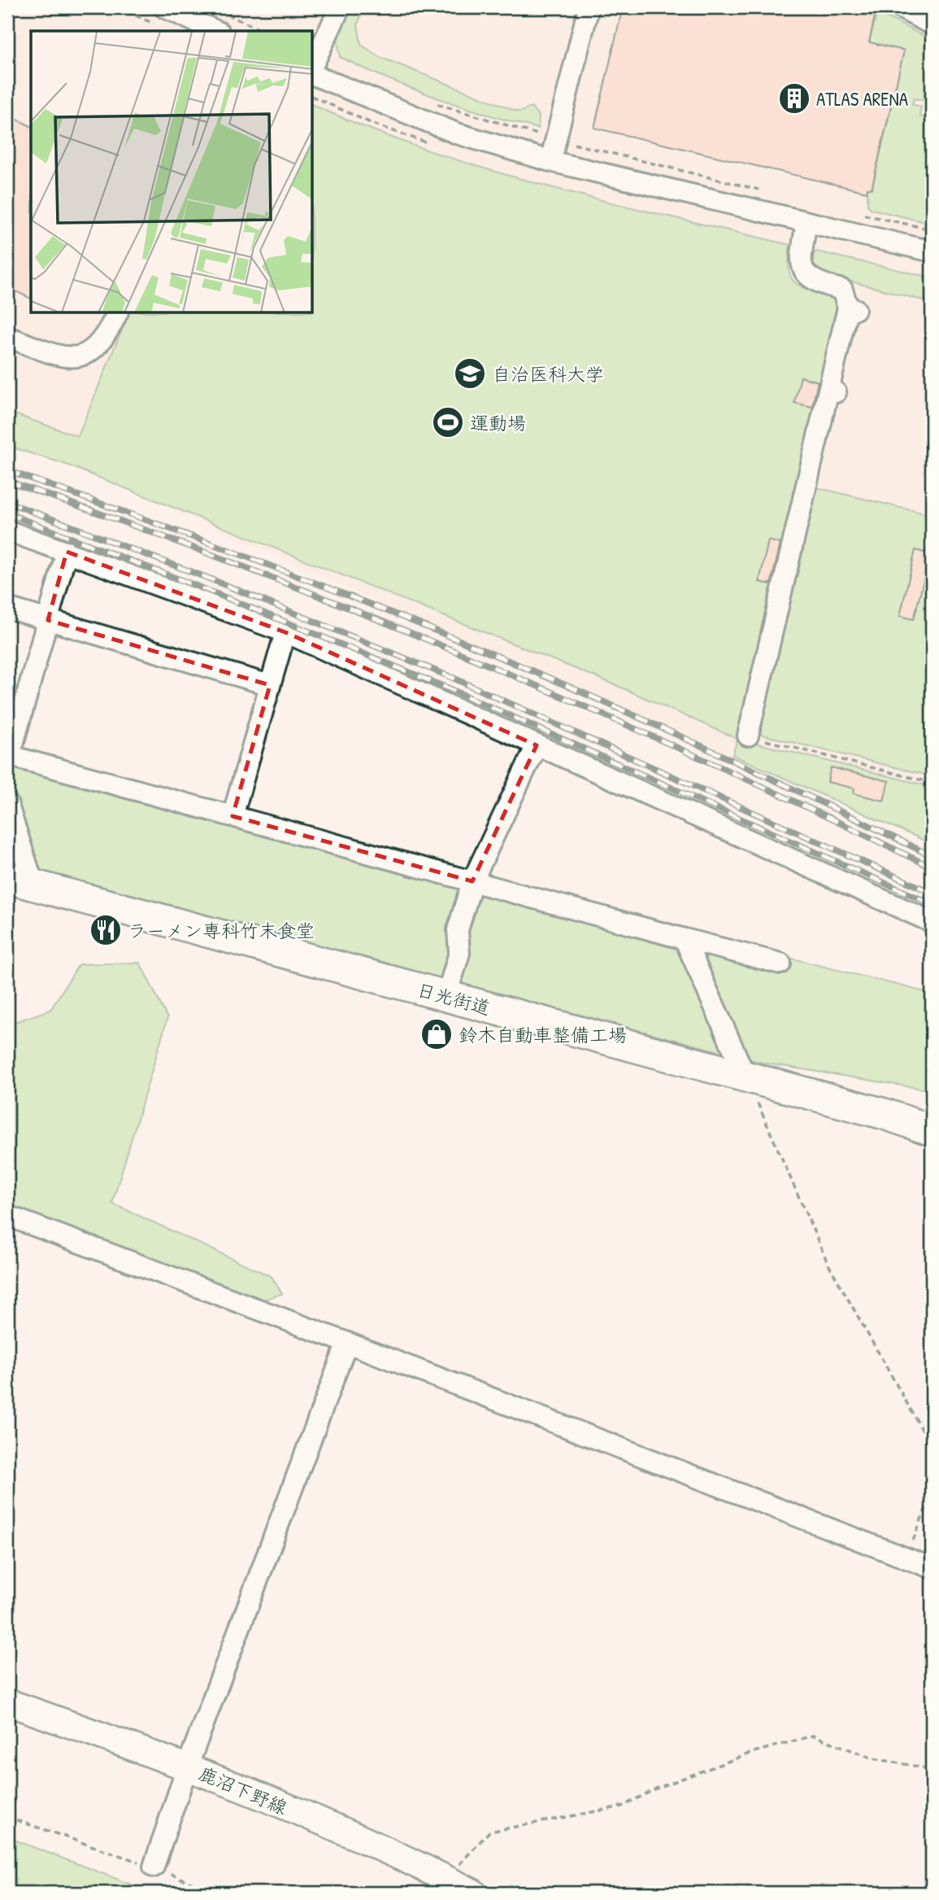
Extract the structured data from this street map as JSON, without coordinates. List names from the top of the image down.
{
  "streets": {
    "highway": ["日光街道"],
    "main road": ["鹿沼下野線"]
  },
  "places": {
    "building": ["ATLAS ARENA"],
    "school or university": ["自治医科大学"],
    "sports": ["運動場"],
    "restaurant": ["ラーメン専科竹末食堂"],
    "shop": ["鈴木自動車整備工場"]
  }
}
